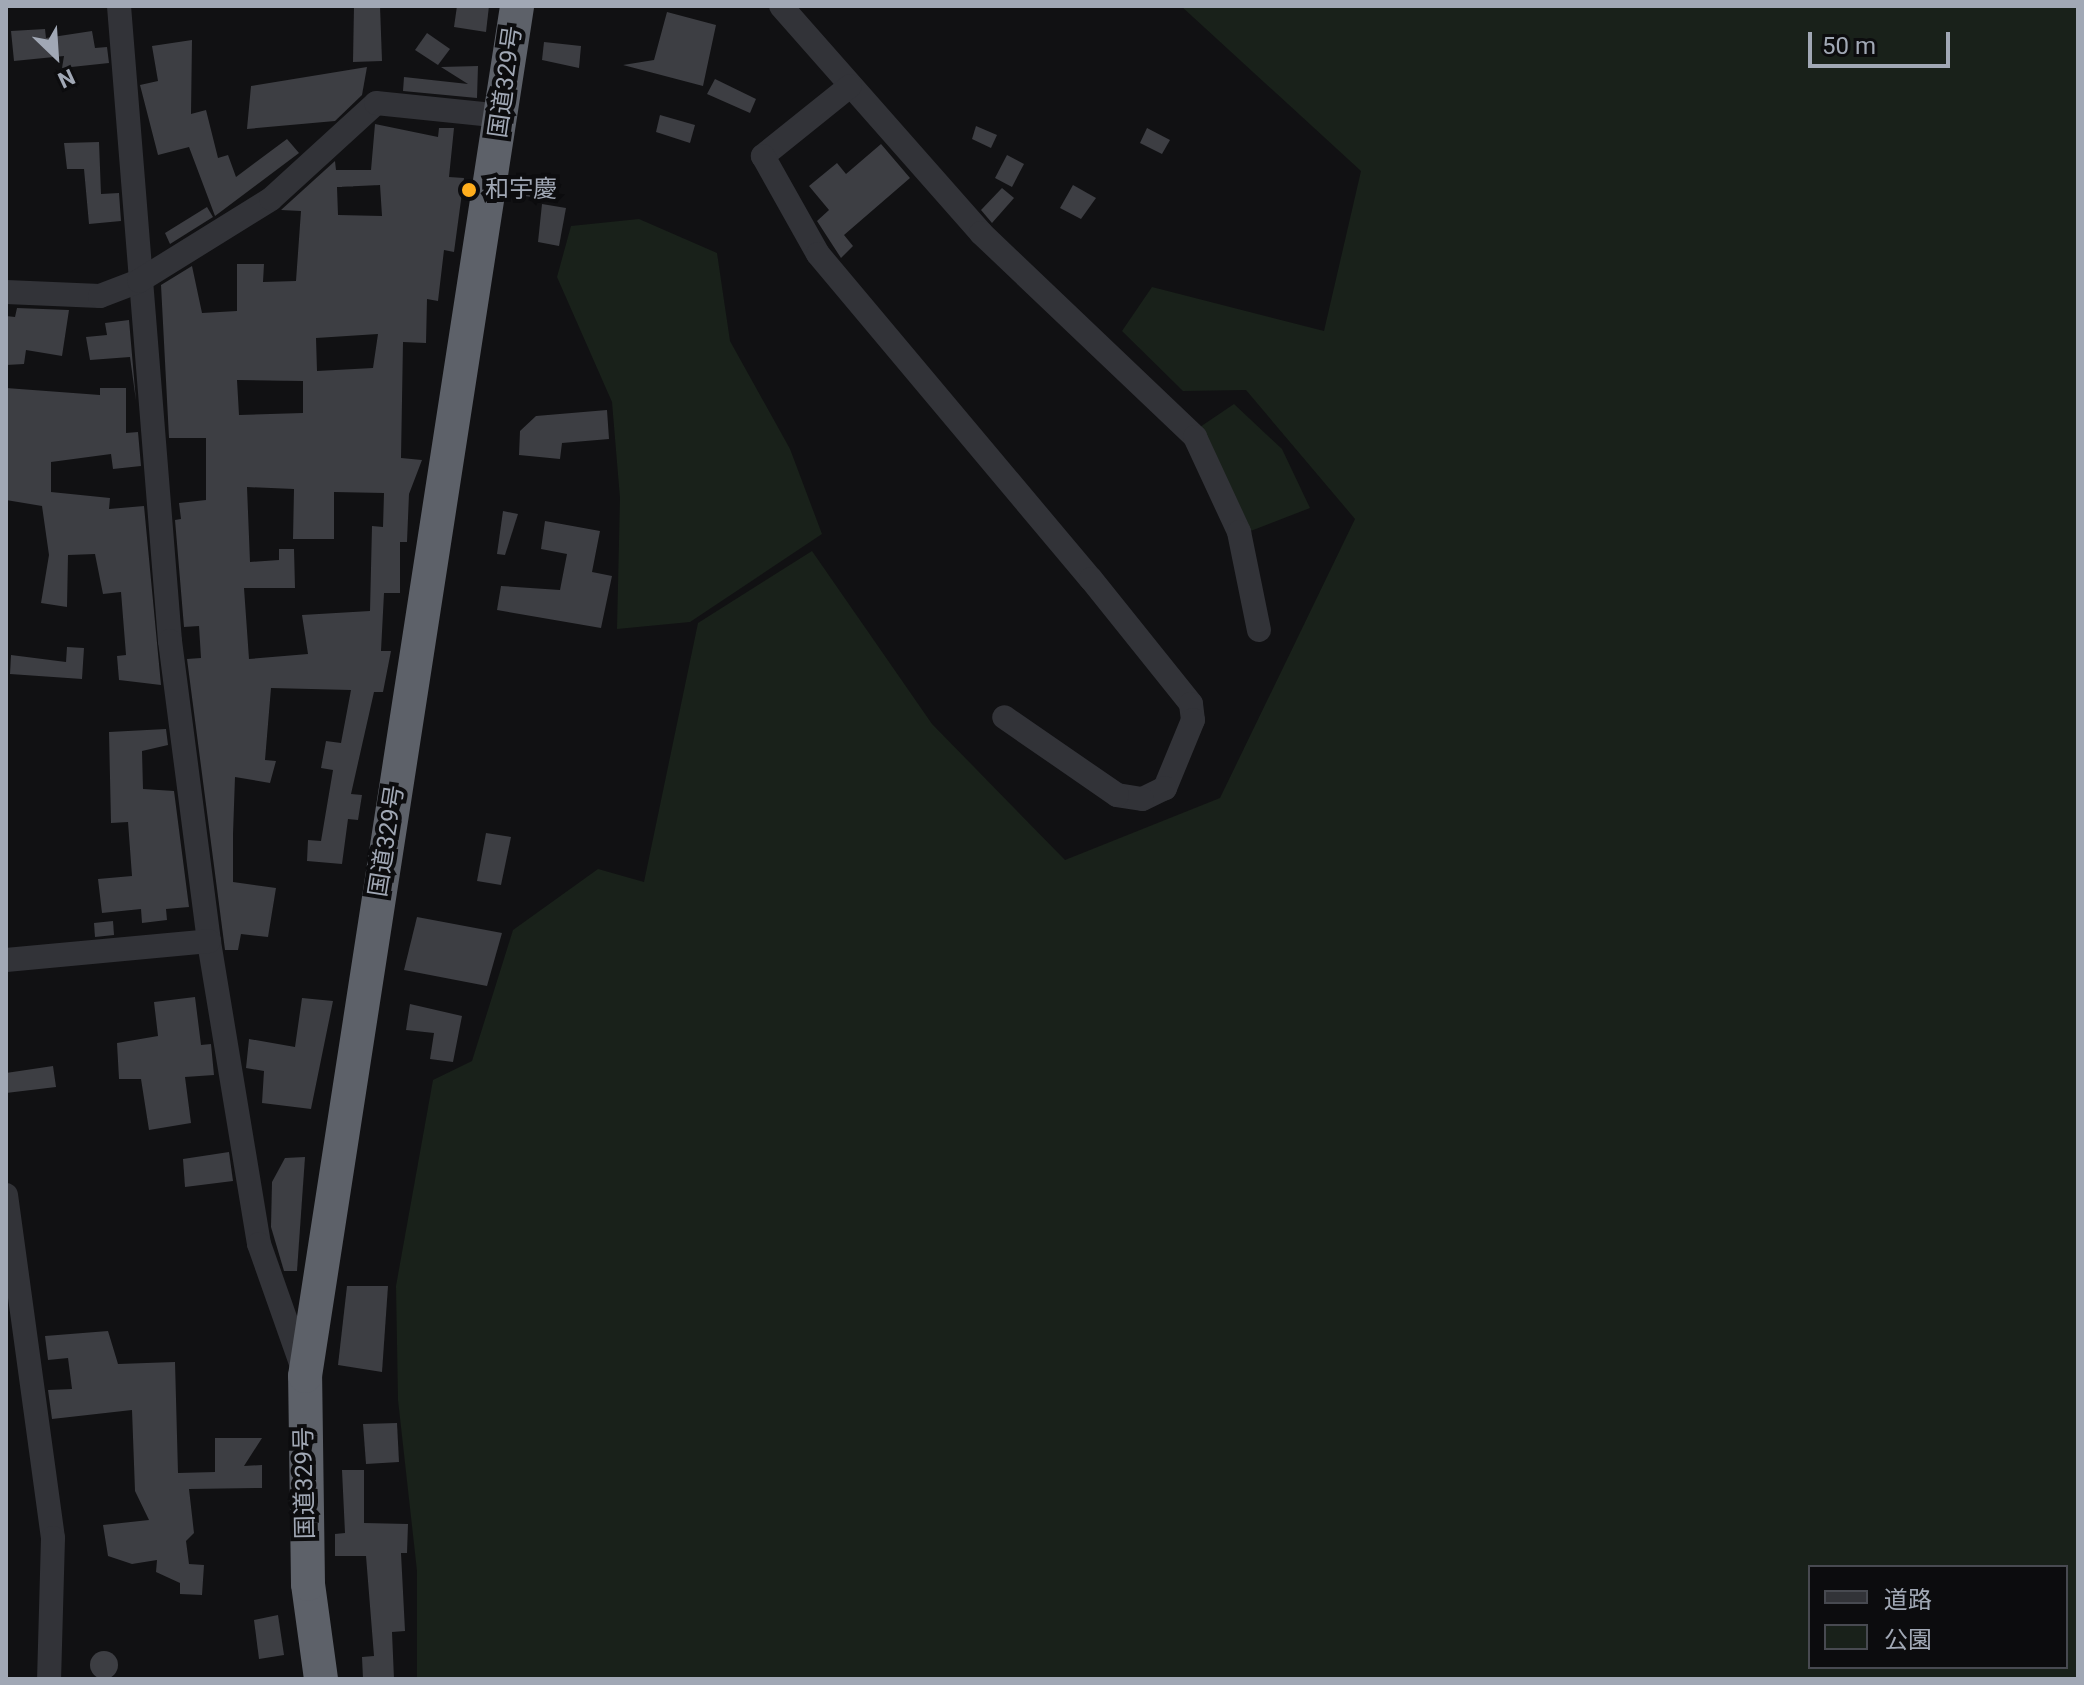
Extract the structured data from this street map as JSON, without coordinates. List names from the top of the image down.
{
  "streets": {
    "highway": ["国道329号"]
  },
  "places": ["和宇慶"],
  "legend": ["道路", "公園"],
  "scale_bar": "50 m",
  "north": "bottom right"
}
